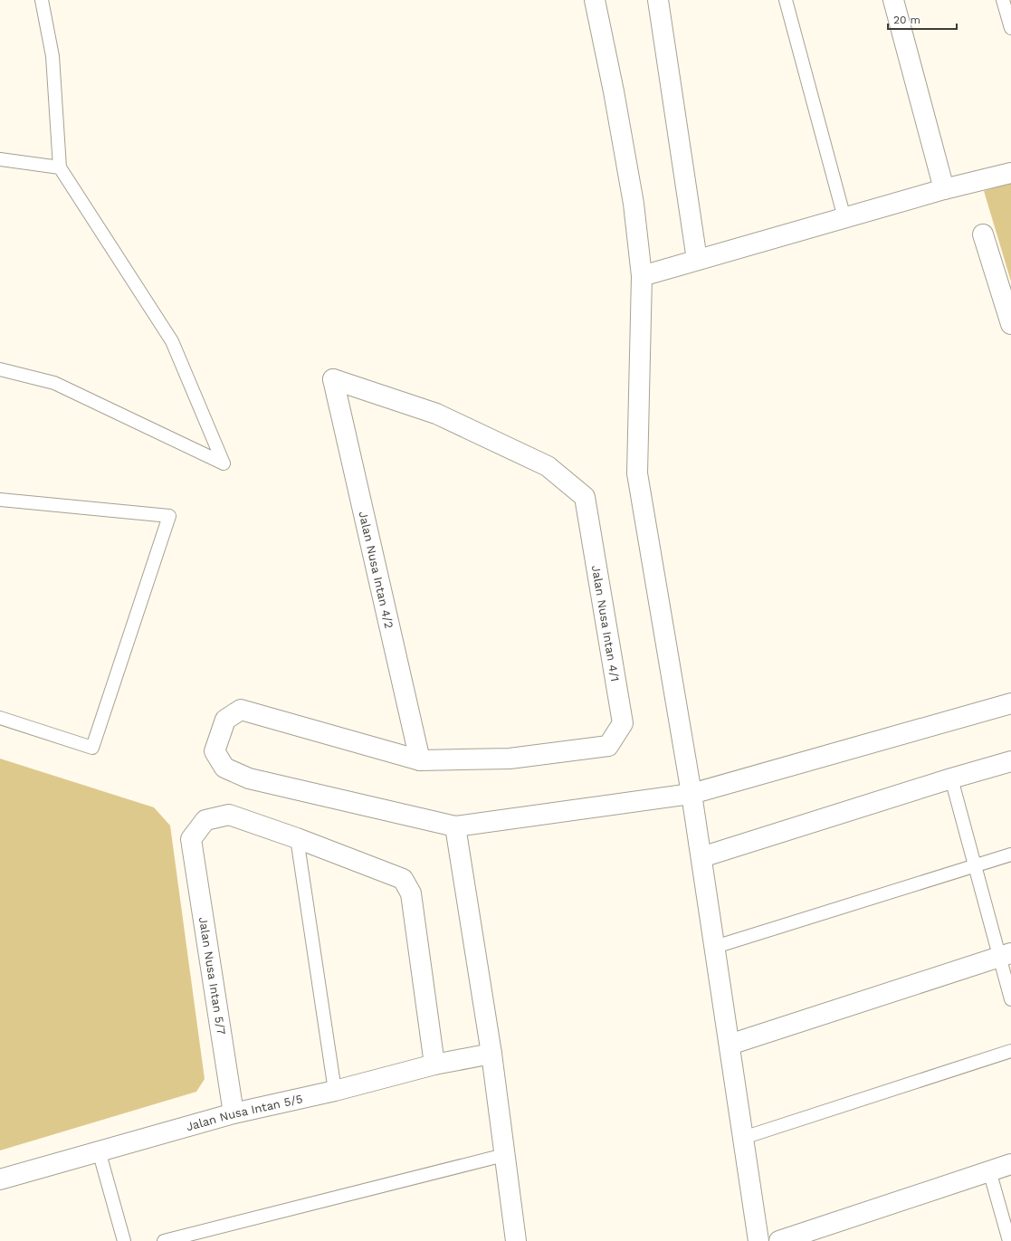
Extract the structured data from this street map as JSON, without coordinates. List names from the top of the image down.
{
  "streets": {
    "street": [
      "Jalan Nusa Intan 4/2",
      "Jalan Nusa Intan 4/1",
      "Jalan Nusa Intan 5/7",
      "Jalan Nusa Intan 5/5"
    ]
  },
  "crossings": [
    ["Jalan Nusa Intan 4/2", "Jalan Nusa Intan 4/1"],
    ["Jalan Nusa Intan 5/7", "Jalan Nusa Intan 5/5"]
  ],
  "scale_bar": "20 m"
}
